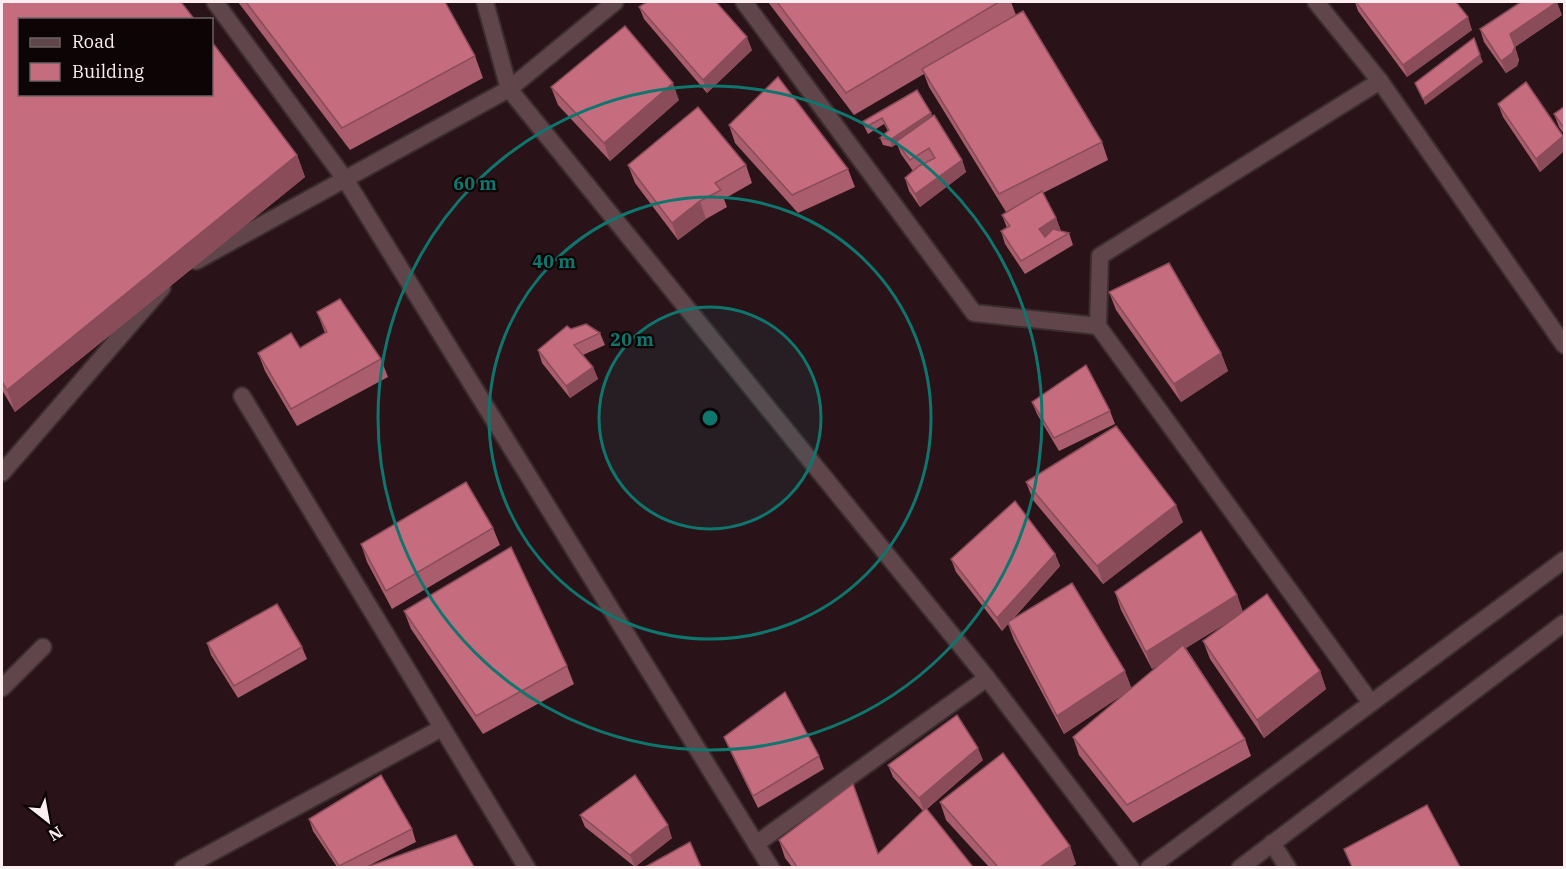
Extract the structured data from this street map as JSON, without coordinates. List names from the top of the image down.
{
  "legend": ["Road", "Building"],
  "north": "bottom right",
  "rings": ["60 m", "40 m", "20 m"]
}
